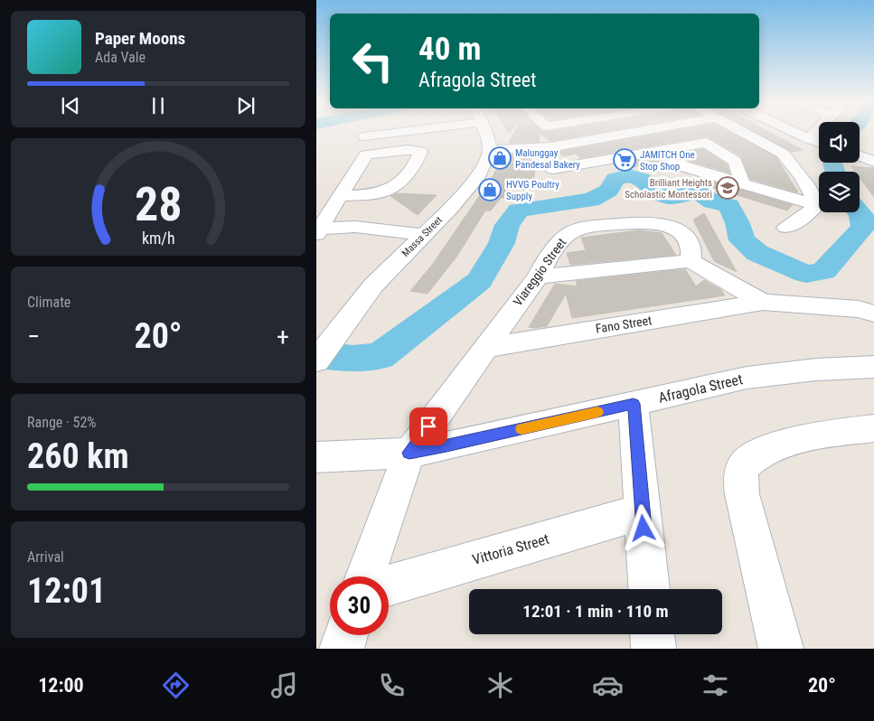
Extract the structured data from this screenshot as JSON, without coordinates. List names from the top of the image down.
{
  "streets": {
    "street": [
      "Massa Street",
      "Viareggio Street",
      "Fano Street",
      "Afragola Street",
      "Vittoria Street"
    ]
  },
  "crossings": [
    ["Viareggio Street", "Fano Street"],
    ["Viareggio Street", "Afragola Street"]
  ],
  "places": {
    "shop": ["Malunggay Pandesal Bakery", "HVVG Poultry Supply"],
    "supermarket": ["JAMITCH One Stop Shop"],
    "school or university": ["Brilliant Heights Scholastic Montessori"]
  },
  "page": {
    "turn": ["40 m", "Afragola Street"],
    "song": ["Paper Moons", "Ada Vale"],
    "tile": [
      "Climate",
      ["Range · 52%", "260 km"],
      ["Arrival", "12:01"]
    ],
    "heat": ["−", "20°", "+"],
    "limit": "30",
    "trip": "12:01 · 1 min · 110 m",
    "tabs": ["12:00", "20°"],
    "gauge": ["28", "km/h"]
  }
}
